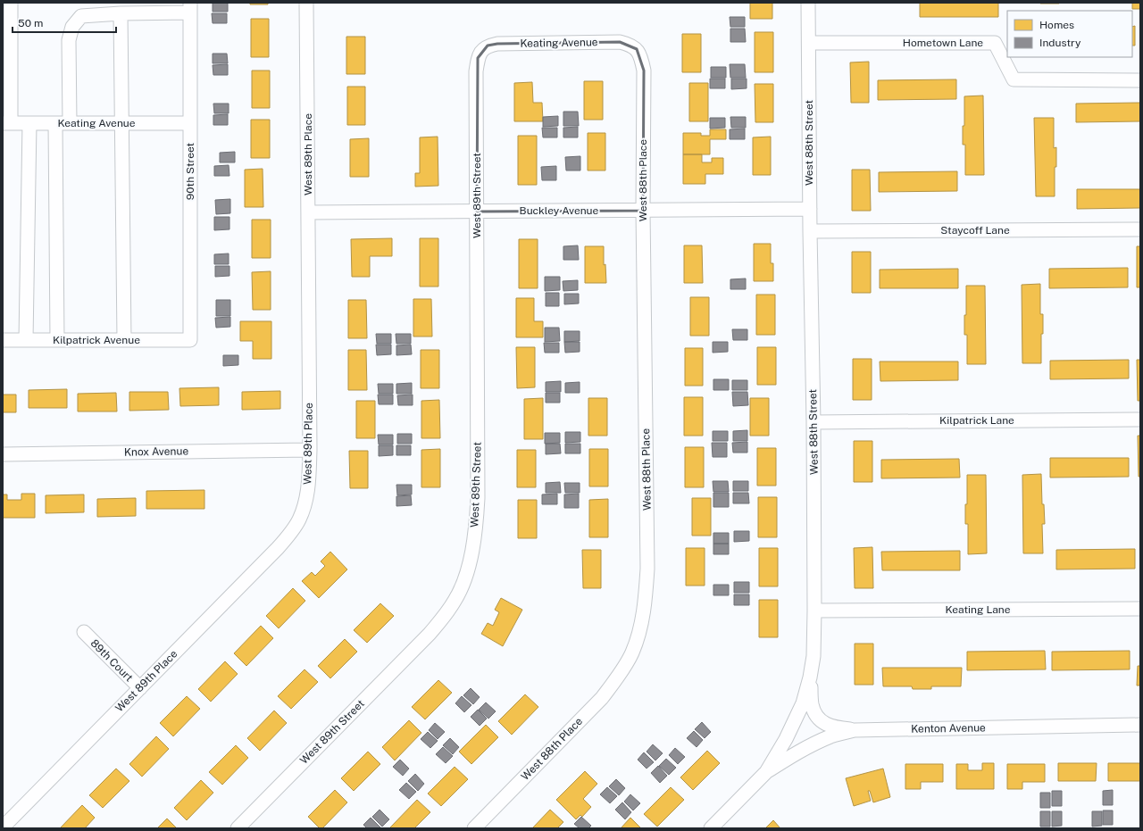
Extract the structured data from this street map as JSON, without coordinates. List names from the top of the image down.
{
  "streets": {
    "street": [
      "Keating Avenue",
      "Hometown Lane",
      "West 88th Street",
      "West 89th Place",
      "90th Street",
      "West 88th Place",
      "West 89th Street",
      "Buckley Avenue",
      "Staycoff Lane",
      "Kilpatrick Avenue",
      "Kilpatrick Lane",
      "Knox Avenue",
      "Keating Lane",
      "89th Court",
      "Kenton Avenue"
    ]
  },
  "crossings": [
    ["Keating Avenue", "90th Street"],
    ["Keating Avenue", "West 88th Place"],
    ["Keating Avenue", "West 89th Street"],
    ["Hometown Lane", "West 88th Street"],
    ["West 88th Street", "Buckley Avenue"],
    ["West 88th Street", "Staycoff Lane"],
    ["West 88th Street", "Kilpatrick Lane"],
    ["West 88th Street", "Keating Lane"],
    ["West 88th Street", "Kenton Avenue"],
    ["West 89th Place", "Buckley Avenue"],
    ["West 89th Place", "Knox Avenue"],
    ["West 89th Place", "89th Court"],
    ["90th Street", "Kilpatrick Avenue"],
    ["West 88th Place", "Buckley Avenue"],
    ["West 89th Street", "Buckley Avenue"]
  ],
  "legend": ["Homes", "Industry"],
  "scale_bar": "50 m"
}
